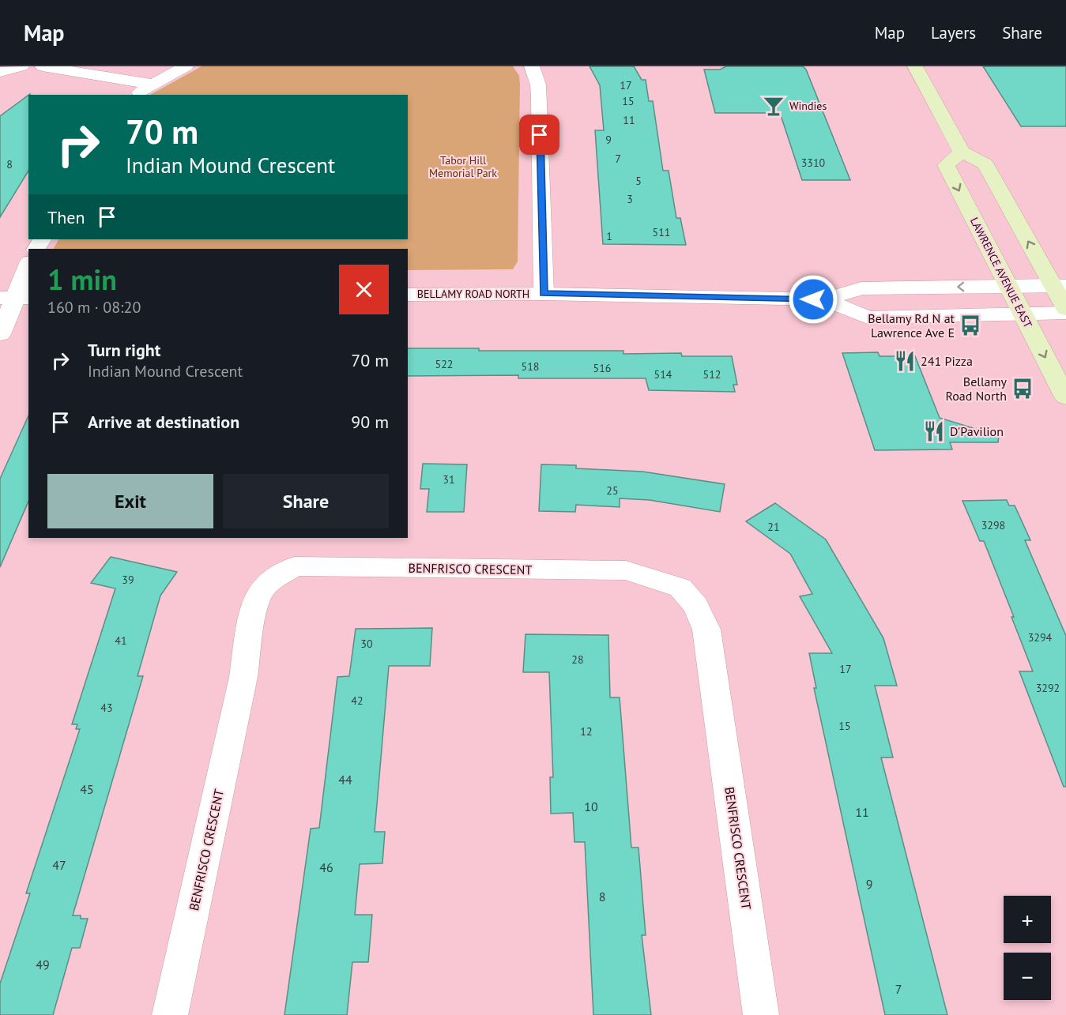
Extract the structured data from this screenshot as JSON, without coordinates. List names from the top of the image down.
{
  "streets": {
    "main road": ["LAWRENCE AVENUE EAST"],
    "street": ["BELLAMY ROAD NORTH", "BENFRISCO CRESCENT"]
  },
  "crossings": [
    ["LAWRENCE AVENUE EAST", "BELLAMY ROAD NORTH"]
  ],
  "one_way": ["LAWRENCE AVENUE EAST"],
  "parks": ["Tabor Hill Memorial Park"],
  "places": {
    "bar": ["Windies"],
    "bus stop": ["Bellamy Rd N at Lawrence Ave E", "Bellamy Road North"],
    "restaurant": ["241 Pizza", "D'Pavilion"]
  },
  "house_numbers": [
    "17",
    "15",
    "11",
    "9",
    "7",
    "3310",
    "8",
    "5",
    "3",
    "511",
    "1",
    "522",
    "518",
    "516",
    "514",
    "512",
    "31",
    "25",
    "3298",
    "21",
    "39",
    "3294",
    "41",
    "30",
    "28",
    "17",
    "3292",
    "42",
    "43",
    "15",
    "12",
    "44",
    "45",
    "10",
    "11",
    "47",
    "46",
    "9",
    "8",
    "49",
    "7"
  ],
  "page": {
    "header": "Map",
    "nav": ["Map", "Layers", "Share"],
    "turn": ["70 m", "Indian Mound Crescent"],
    "then": "Then",
    "heading": ["1 min", "160 m · 08:20"],
    "list": [
      {
        "name": "Turn right",
        "note": "Indian Mound Crescent",
        "value": "70 m"
      },
      {
        "name": "Arrive at destination",
        "value": "90 m"
      }
    ],
    "buttons": ["Exit", "Share"],
    "map_buttons": ["+", "−"]
  }
}
